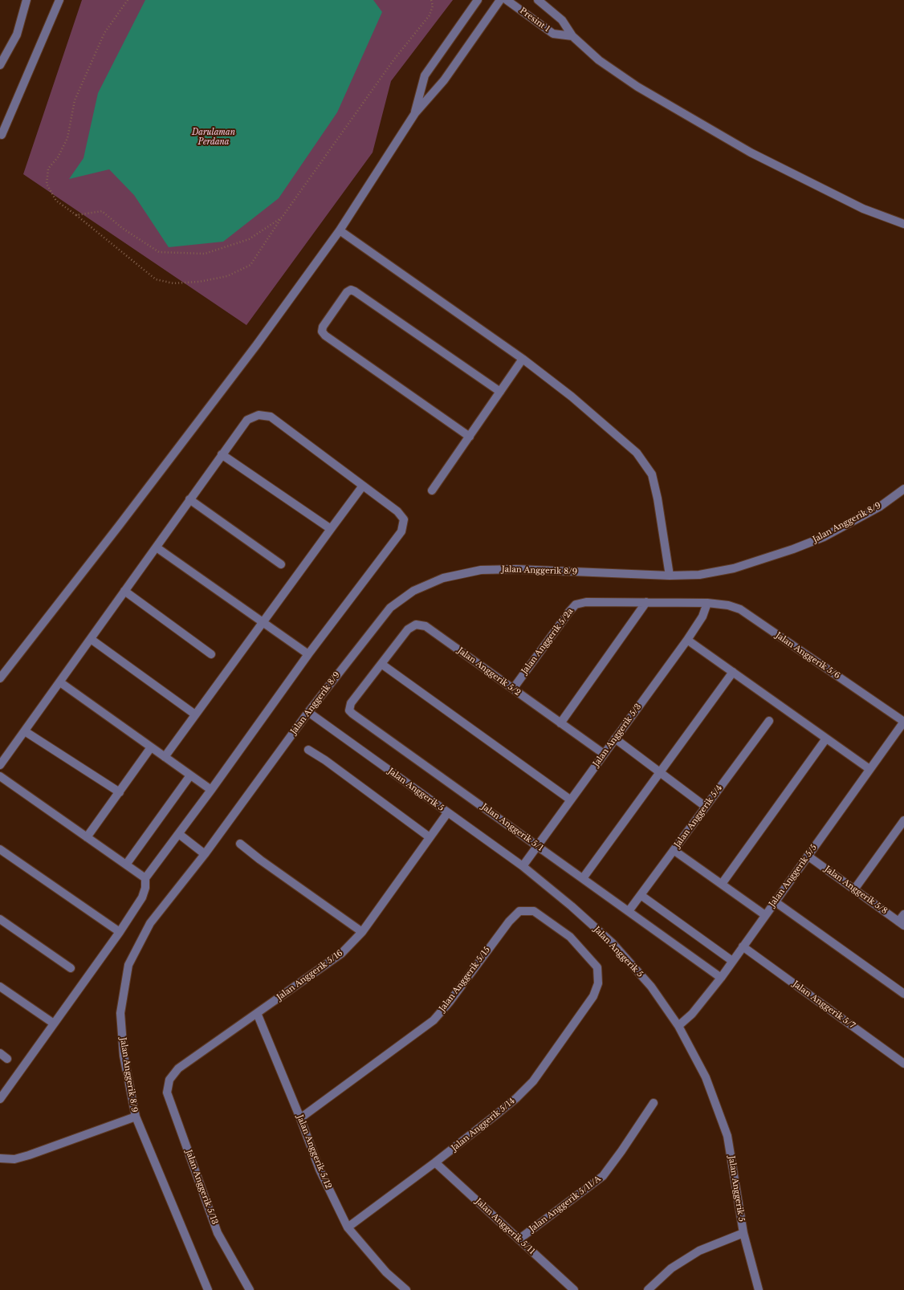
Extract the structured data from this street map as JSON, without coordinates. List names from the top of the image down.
{
  "streets": {
    "street": [
      "Presint 1",
      "Jalan Anggerik 8/9",
      "Jalan Anggerik 5/2a",
      "Jalan Anggerik 5/6",
      "Jalan Anggerik 5/2",
      "Jalan Anggerik 5/3",
      "Jalan Anggerik 5",
      "Jalan Anggerik 5/4",
      "Jalan Anggerik 5/1",
      "Jalan Anggerik 5/5",
      "Jalan Anggerik 5/8",
      "Jalan Anggerik 5/16",
      "Jalan Anggerik 5/15",
      "Jalan Anggerik 5/7",
      "Jalan Anggerik 5/14",
      "Jalan Anggerik 5/12",
      "Jalan Anggerik 5/13",
      "Jalan Anggerik 5/11/A",
      "Jalan Anggerik 5/11"
    ]
  },
  "crossings": [
    ["Jalan Anggerik 8/9", "Jalan Anggerik 5"],
    ["Jalan Anggerik 5/2a", "Jalan Anggerik 5/6"],
    ["Jalan Anggerik 5/2a", "Jalan Anggerik 5/2"],
    ["Jalan Anggerik 5/6", "Jalan Anggerik 5/3"],
    ["Jalan Anggerik 5/6", "Jalan Anggerik 5/5"],
    ["Jalan Anggerik 5/2", "Jalan Anggerik 5/3"],
    ["Jalan Anggerik 5/2", "Jalan Anggerik 5/1"],
    ["Jalan Anggerik 5/3", "Jalan Anggerik 5"],
    ["Jalan Anggerik 5/3", "Jalan Anggerik 5/1"],
    ["Jalan Anggerik 5", "Jalan Anggerik 5/5"],
    ["Jalan Anggerik 5", "Jalan Anggerik 5/16"],
    ["Jalan Anggerik 5/4", "Jalan Anggerik 5/1"],
    ["Jalan Anggerik 5/1", "Jalan Anggerik 5/5"],
    ["Jalan Anggerik 5/5", "Jalan Anggerik 5/8"],
    ["Jalan Anggerik 5/5", "Jalan Anggerik 5/7"],
    ["Jalan Anggerik 5/16", "Jalan Anggerik 5/12"],
    ["Jalan Anggerik 5/16", "Jalan Anggerik 5/13"],
    ["Jalan Anggerik 5/15", "Jalan Anggerik 5/14"],
    ["Jalan Anggerik 5/15", "Jalan Anggerik 5/12"],
    ["Jalan Anggerik 5/14", "Jalan Anggerik 5/12"],
    ["Jalan Anggerik 5/14", "Jalan Anggerik 5/11"],
    ["Jalan Anggerik 5/11/A", "Jalan Anggerik 5/11"]
  ],
  "parks": ["Darulaman Perdana"]
}
